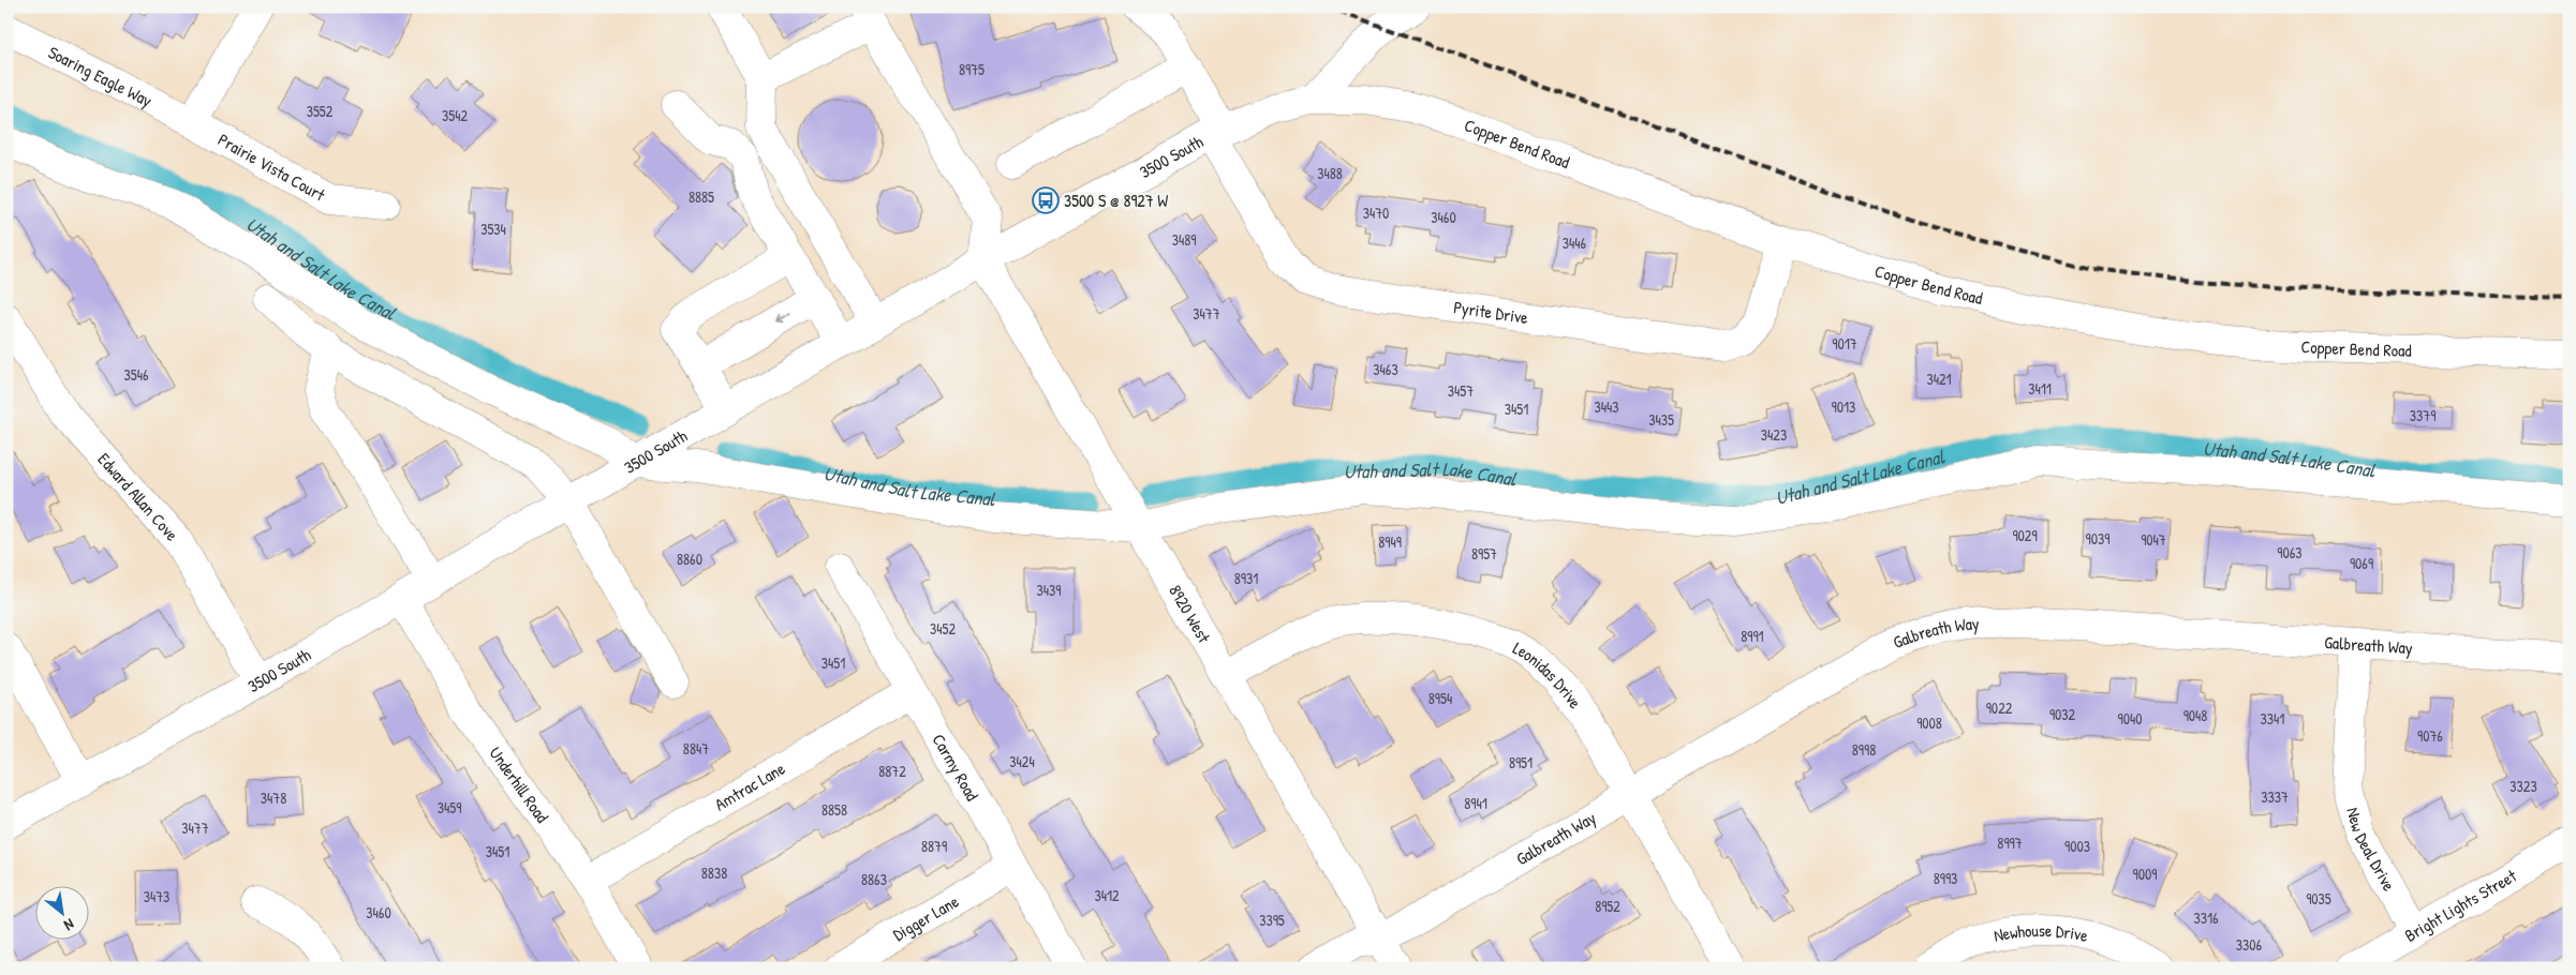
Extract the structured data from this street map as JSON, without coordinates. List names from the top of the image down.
{
  "streets": {
    "street": [
      "Soaring Eagle Way",
      "Copper Bend Road",
      "3500 South",
      "Prairie Vista Court",
      "Pyrite Drive",
      "Edward Allan Cove",
      "8920 West",
      "Galbreath Way",
      "Leonidas Drive",
      "Carmy Road",
      "Underhill Road",
      "Amtrac Lane",
      "New Deal Drive",
      "Bright Lights Street",
      "Digger Lane",
      "Newhouse Drive"
    ]
  },
  "crossings": [
    ["Soaring Eagle Way", "Prairie Vista Court"],
    ["Copper Bend Road", "3500 South"],
    ["Copper Bend Road", "Pyrite Drive"],
    ["3500 South", "Pyrite Drive"],
    ["3500 South", "Edward Allan Cove"],
    ["3500 South", "8920 West"],
    ["3500 South", "Underhill Road"],
    ["8920 West", "Galbreath Way"],
    ["8920 West", "Leonidas Drive"],
    ["Galbreath Way", "Leonidas Drive"],
    ["Galbreath Way", "New Deal Drive"],
    ["Carmy Road", "Amtrac Lane"],
    ["Carmy Road", "Digger Lane"],
    ["Underhill Road", "Amtrac Lane"],
    ["New Deal Drive", "Bright Lights Street"]
  ],
  "water": ["Utah and Salt Lake Canal"],
  "places": {
    "bus stop": ["3500 S @ 8927 W"]
  },
  "house_numbers": [
    "8975",
    "3552",
    "3542",
    "3488",
    "8885",
    "3470",
    "3460",
    "3534",
    "3489",
    "3446",
    "3477",
    "9017",
    "3463",
    "3546",
    "3421",
    "3411",
    "3457",
    "3443",
    "9013",
    "3451",
    "3379",
    "3435",
    "3423",
    "9029",
    "9039",
    "9047",
    "8949",
    "9063",
    "8957",
    "8860",
    "9069",
    "8931",
    "3439",
    "3452",
    "8991",
    "3451",
    "8954",
    "9022",
    "9032",
    "9048",
    "9040",
    "3341",
    "9008",
    "9076",
    "8847",
    "8998",
    "3424",
    "8951",
    "8872",
    "3323",
    "3337",
    "3478",
    "8941",
    "3459",
    "8858",
    "3477",
    "8997",
    "8879",
    "9003",
    "3451",
    "8838",
    "9009",
    "8993",
    "8863",
    "3412",
    "3473",
    "9035",
    "8952",
    "3460",
    "3316",
    "3395",
    "3306"
  ],
  "north": "bottom right"
}
